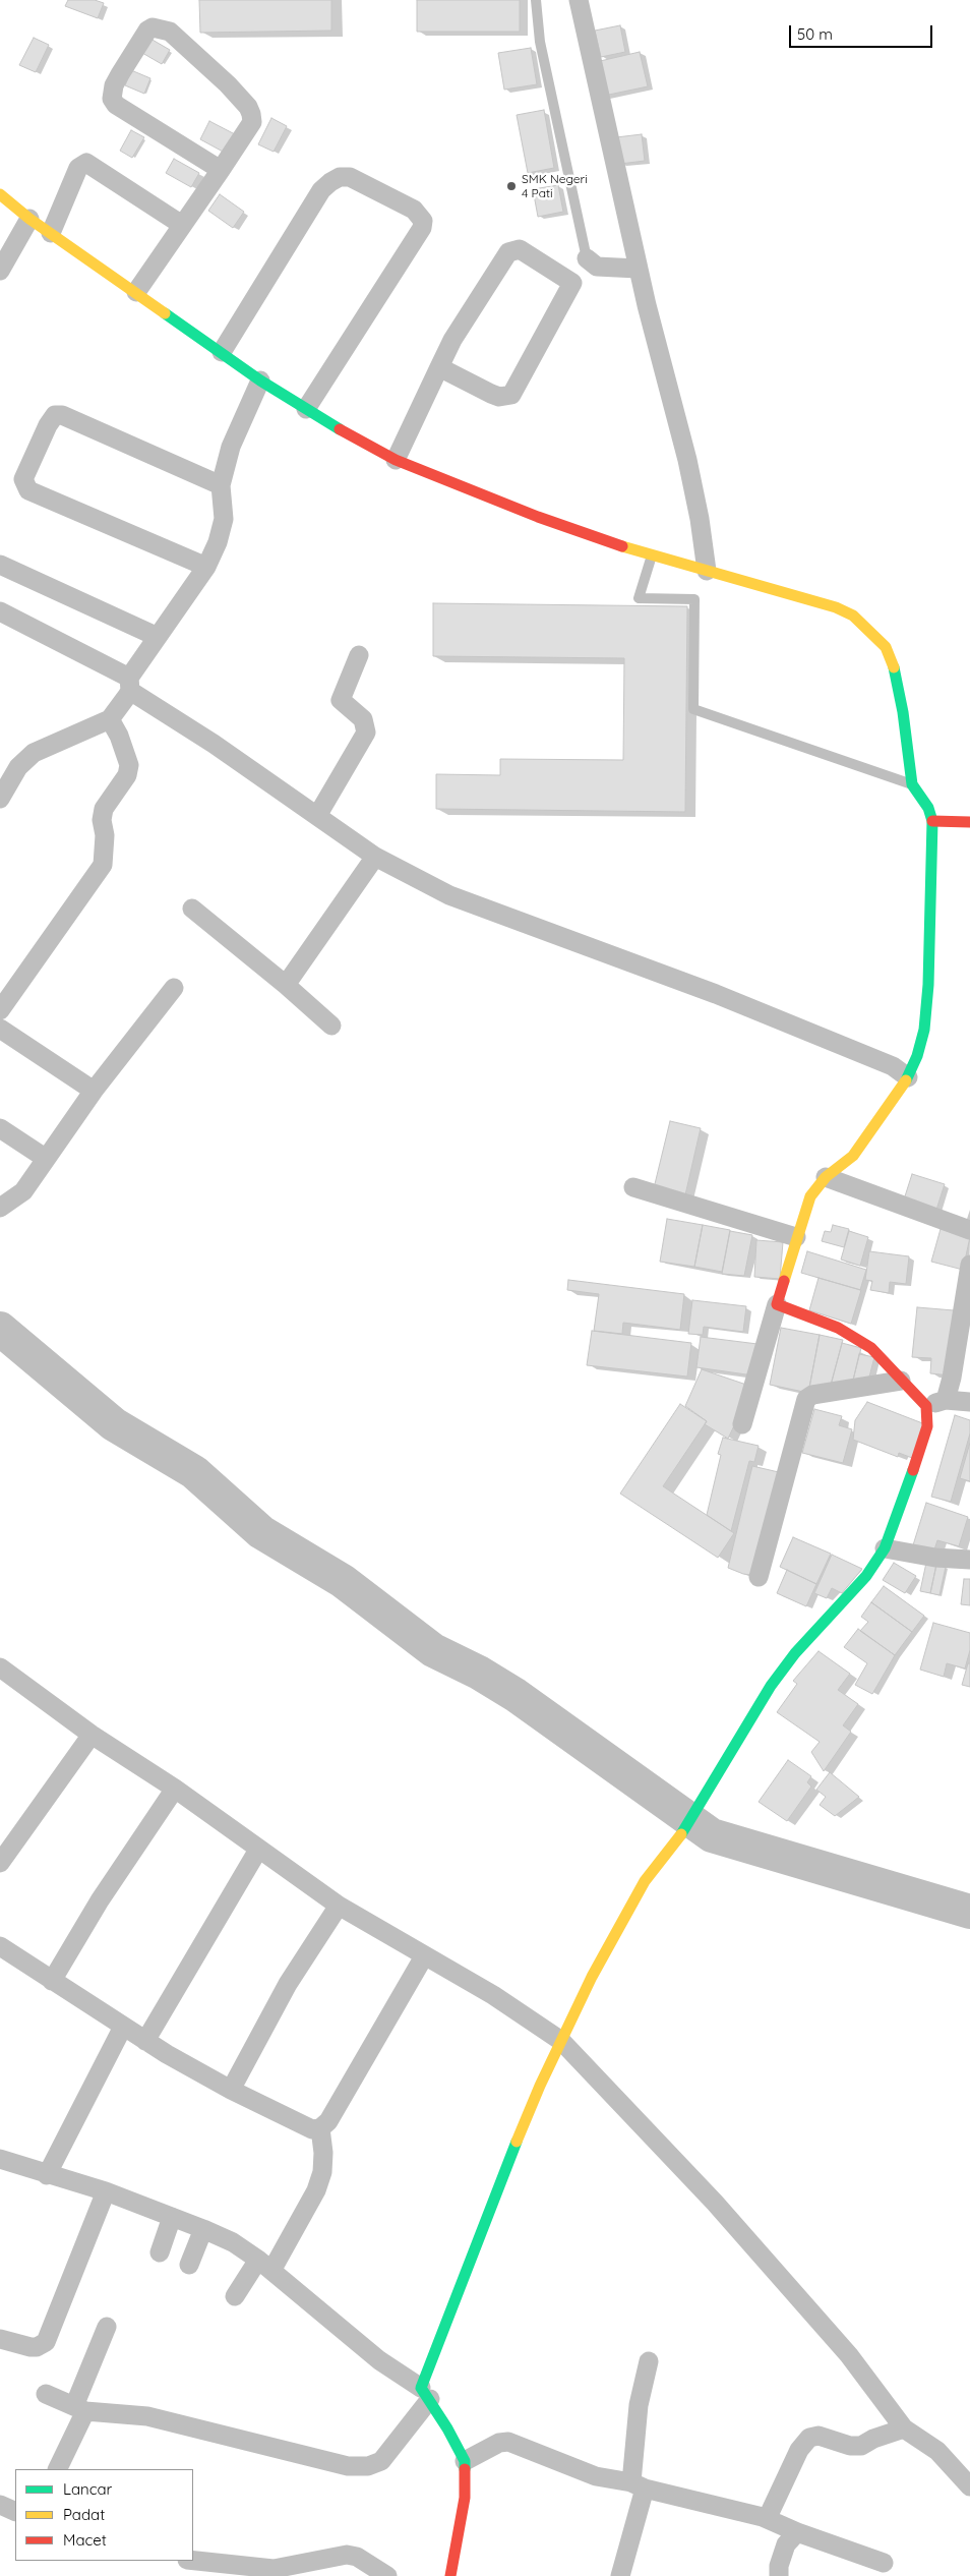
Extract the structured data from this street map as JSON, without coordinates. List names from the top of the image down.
{
  "places": ["SMK Negeri 4 Pati"],
  "legend": ["Lancar", "Padat", "Macet"],
  "scale_bar": "50 m"
}
